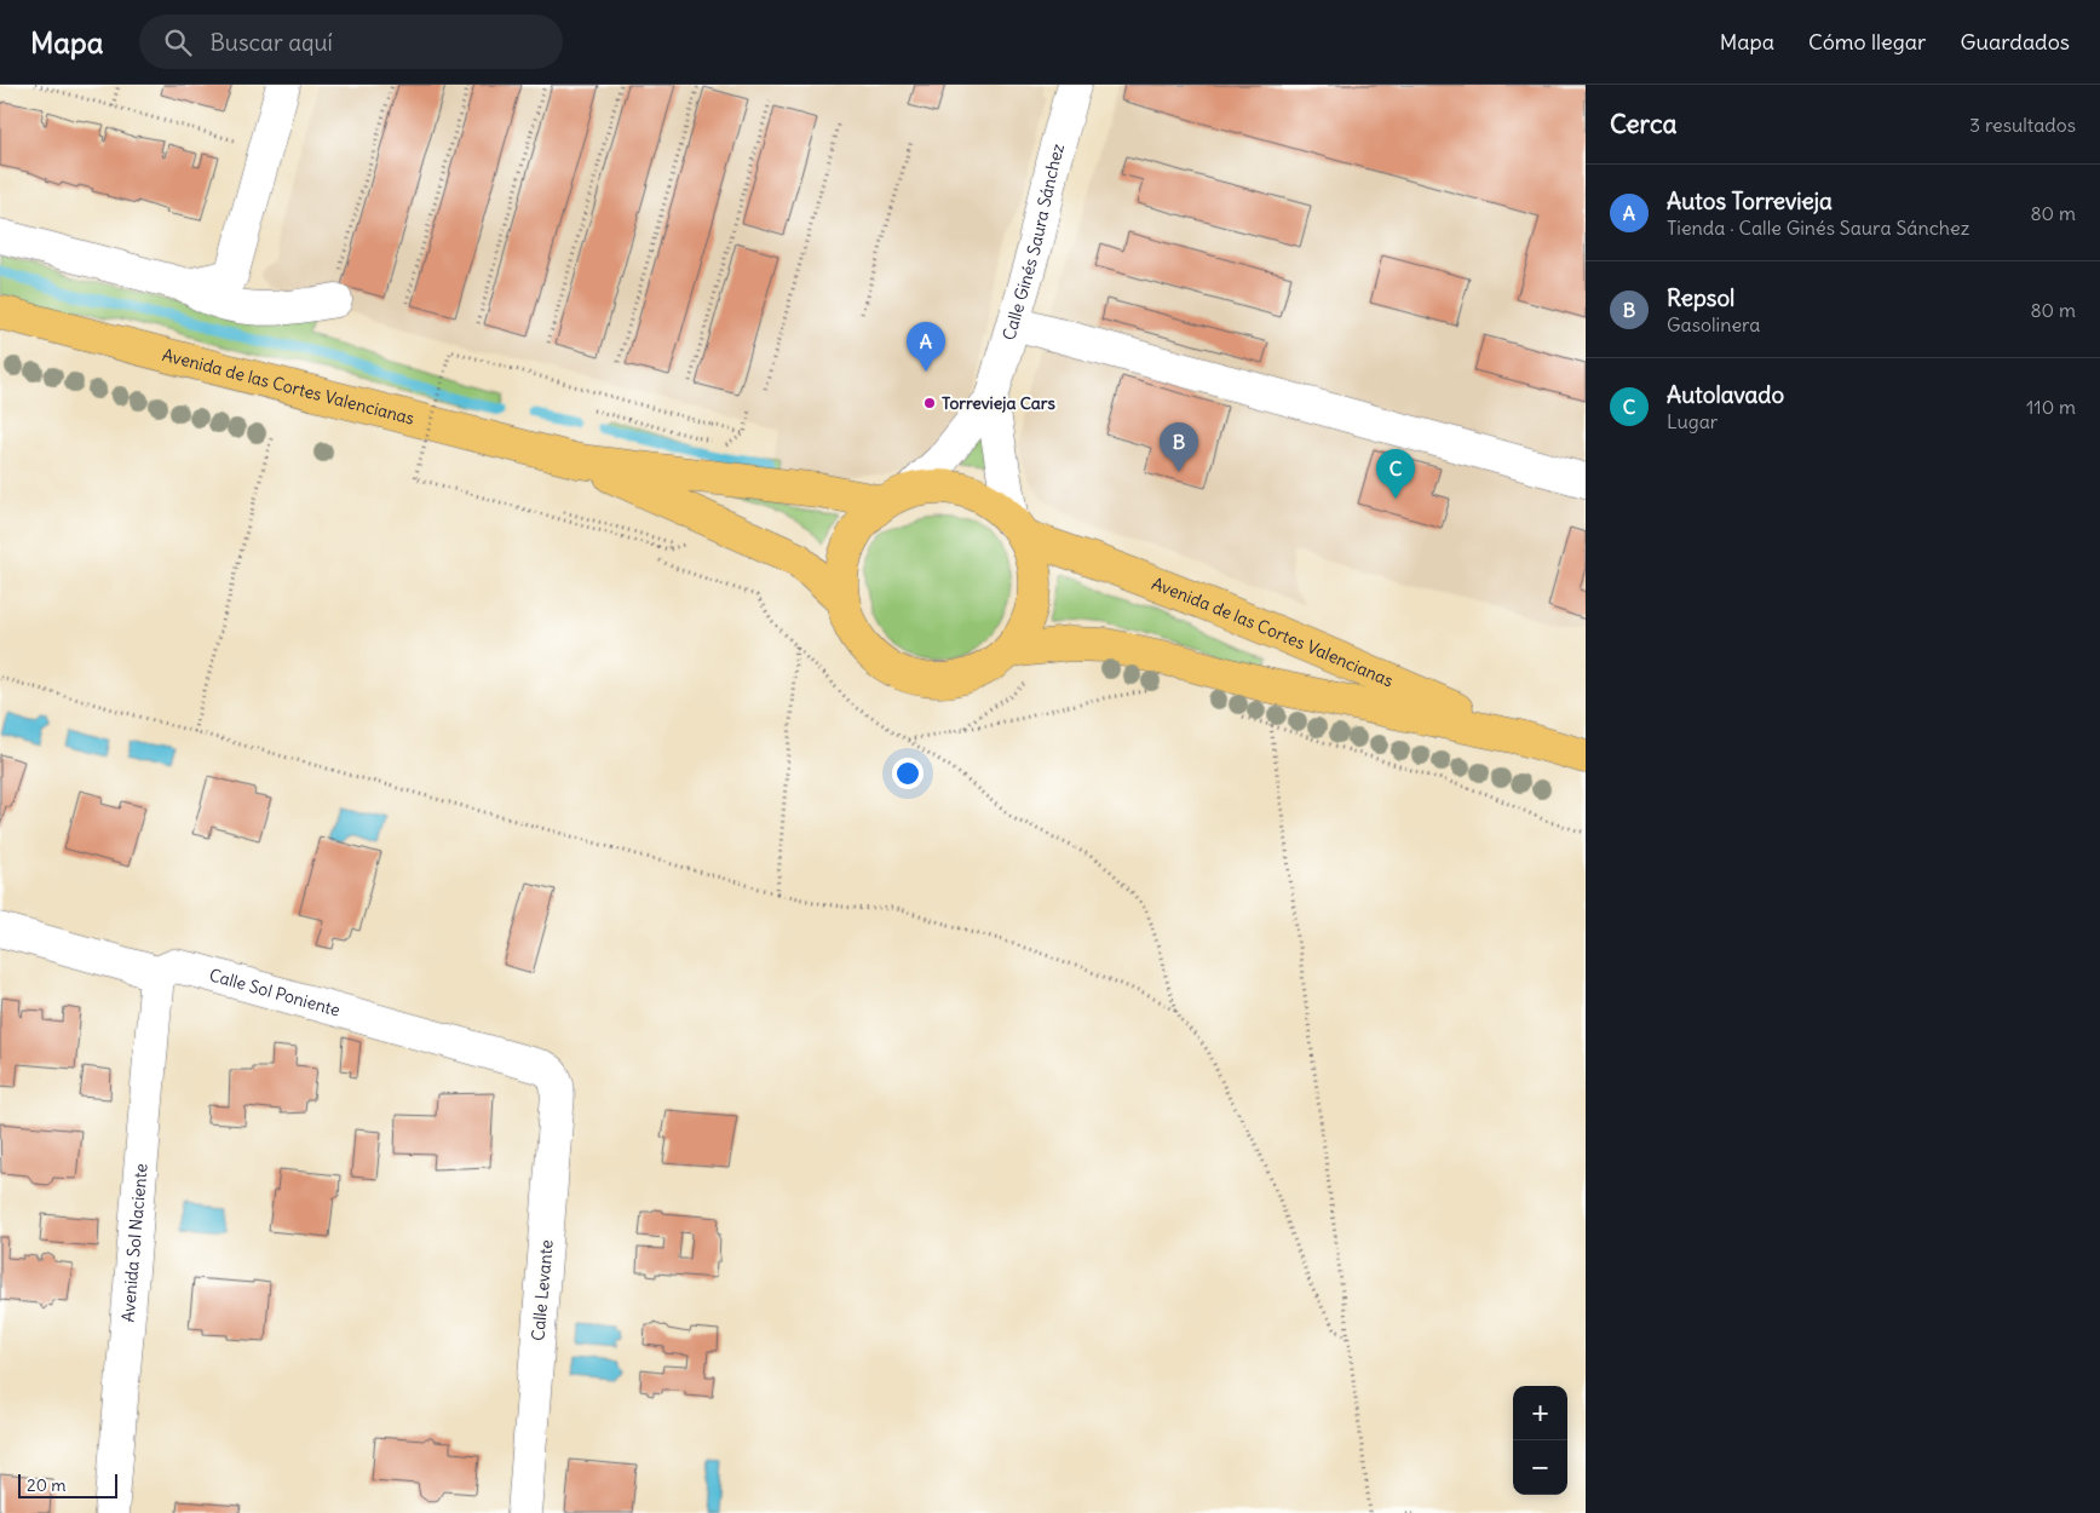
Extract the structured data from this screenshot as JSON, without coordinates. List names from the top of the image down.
{
  "streets": {
    "main road": ["Avenida de las Cortes Valencianas"],
    "street": [
      "Calle Ginés Saura Sánchez",
      "Calle Sol Poniente",
      "Avenida Sol Naciente",
      "Calle Levante"
    ]
  },
  "crossings": [
    ["Calle Sol Poniente", "Avenida Sol Naciente"],
    ["Calle Sol Poniente", "Calle Levante"]
  ],
  "places": ["Torrevieja Cars"],
  "scale_bar": "20 m",
  "page": {
    "header": "Mapa",
    "search": "Buscar aquí",
    "nav": ["Mapa", "Cómo llegar", "Guardados"],
    "heading": ["Cerca", "3 resultados"],
    "list": [
      {
        "mark": "A",
        "name": "Autos Torrevieja",
        "note": "Tienda · Calle Ginés Saura Sánchez",
        "value": "80 m"
      },
      {
        "mark": "B",
        "name": "Repsol",
        "note": "Gasolinera",
        "value": "80 m"
      },
      {
        "mark": "C",
        "name": "Autolavado",
        "note": "Lugar",
        "value": "110 m"
      }
    ],
    "pins": ["A", "B", "C"],
    "map_buttons": ["+", "−"],
    "scale": "20 m"
  }
}
